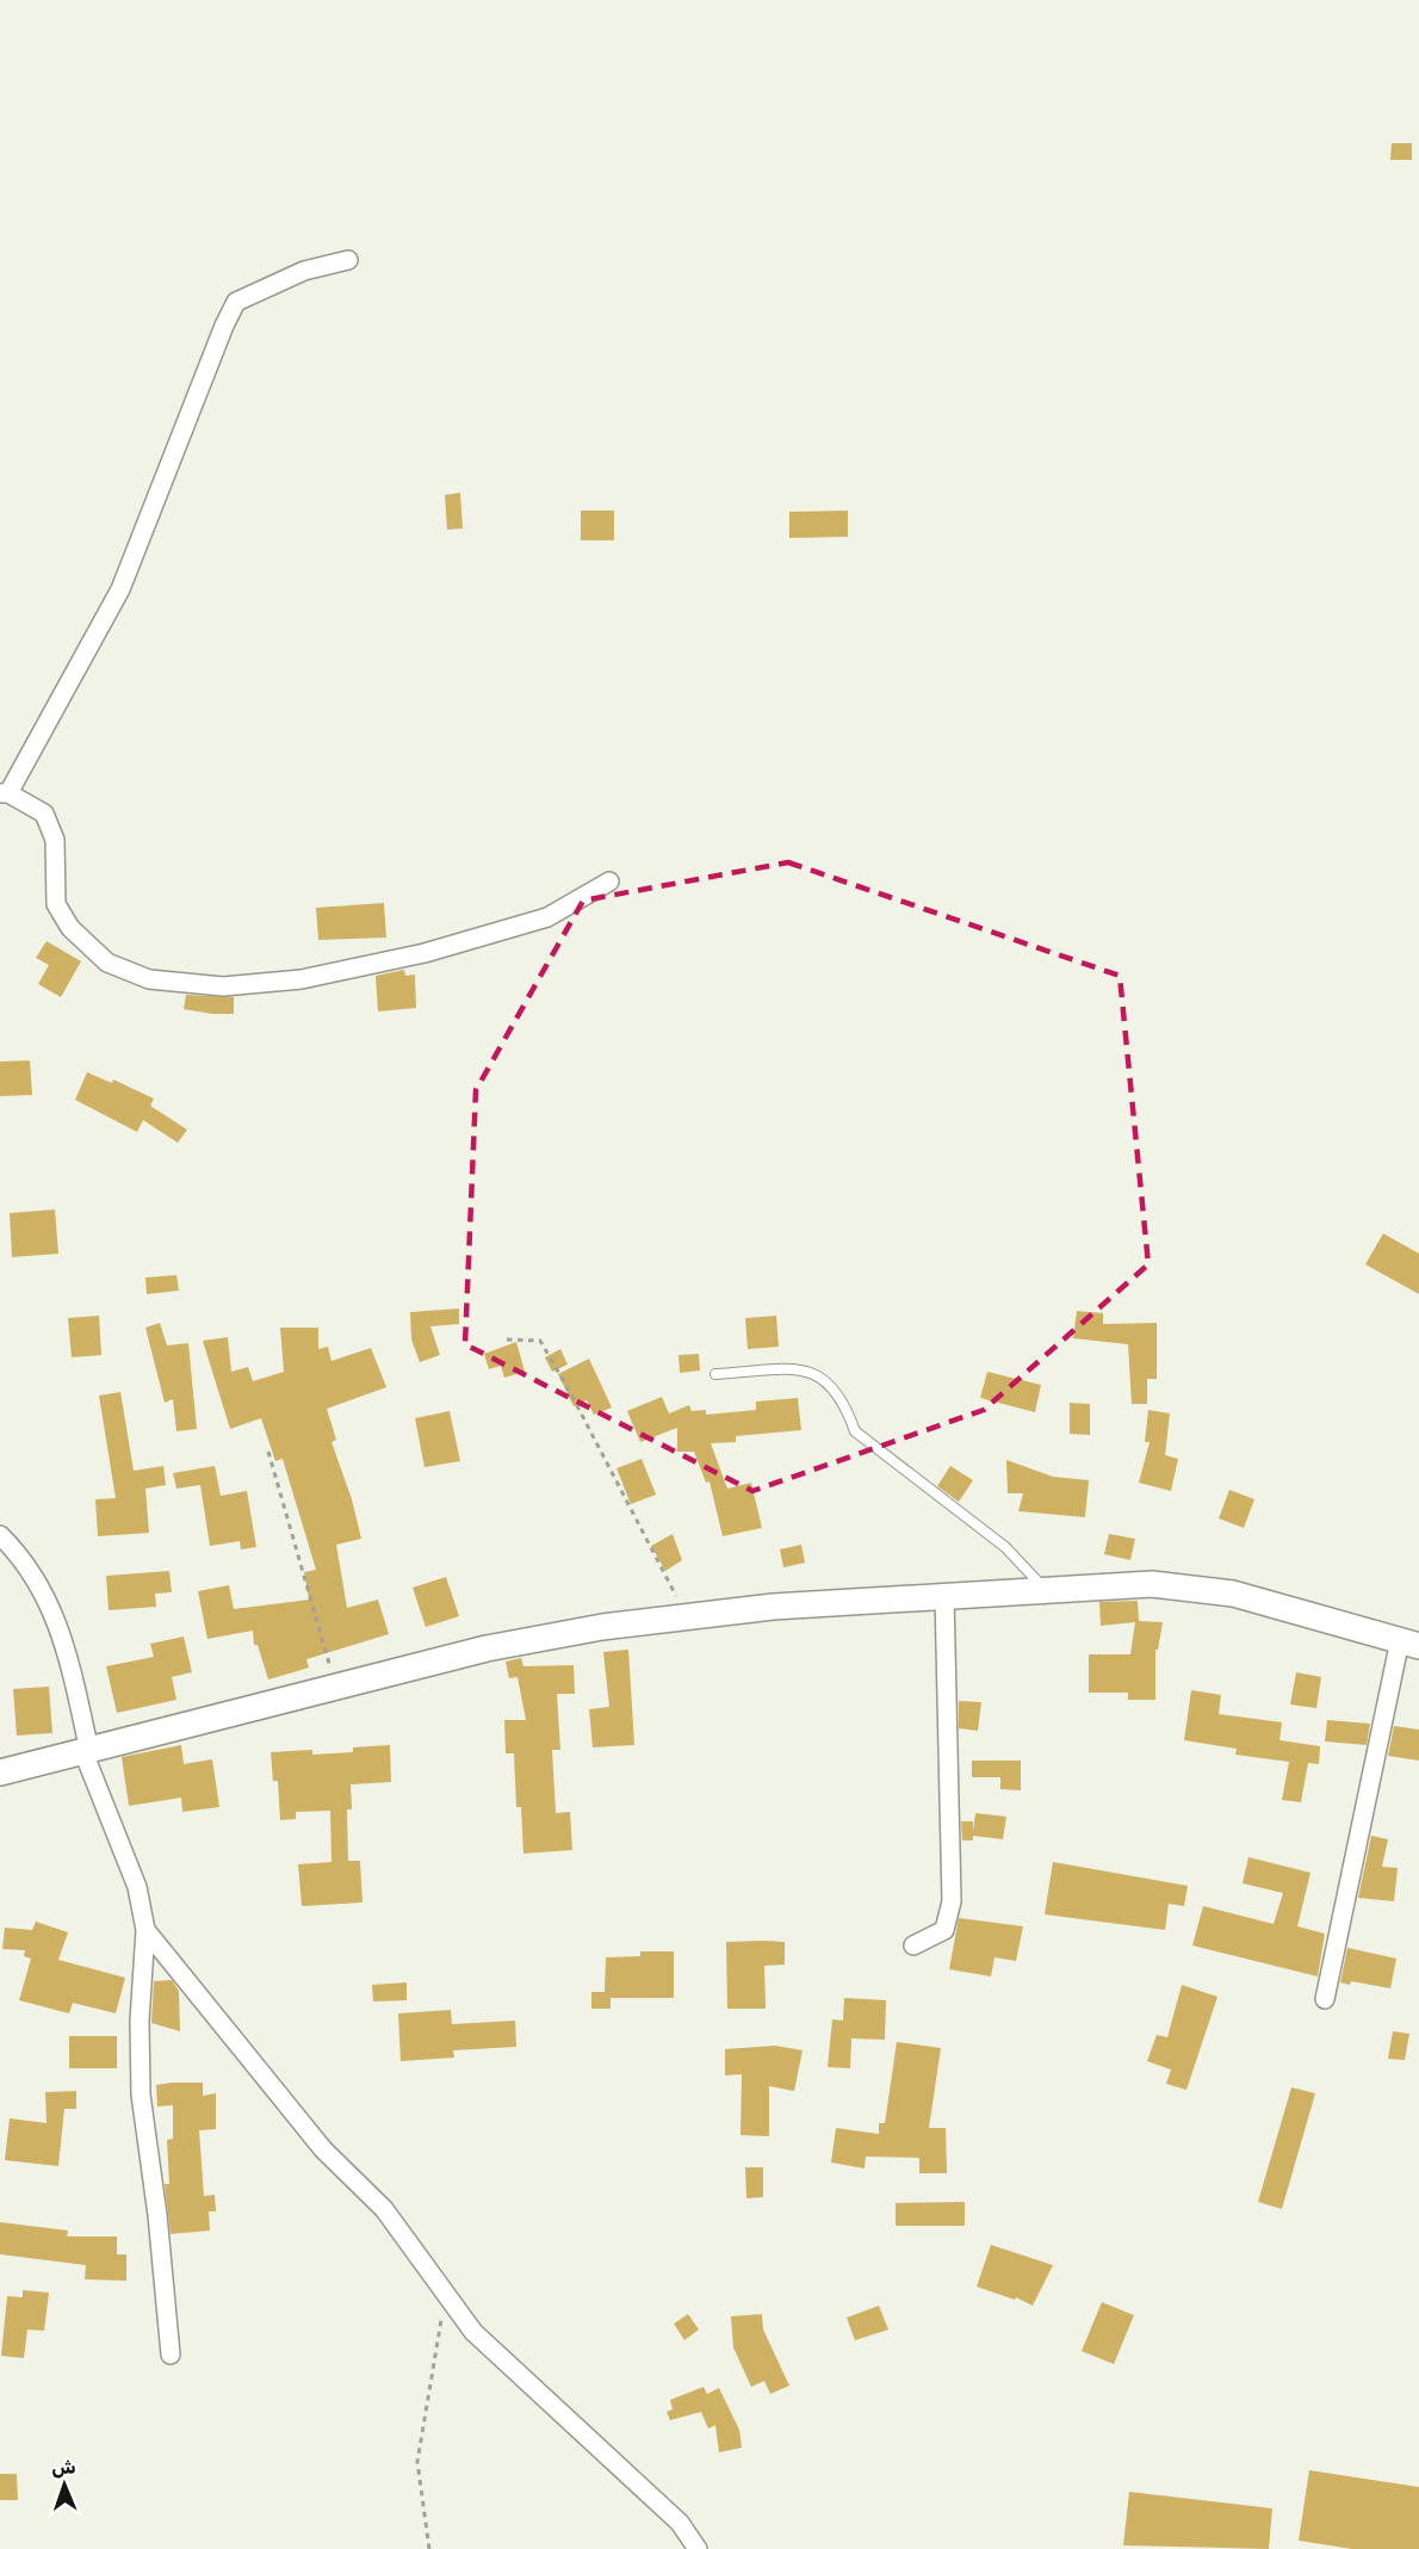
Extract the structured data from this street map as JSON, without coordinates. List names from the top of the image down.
{
  "north": "top"
}
